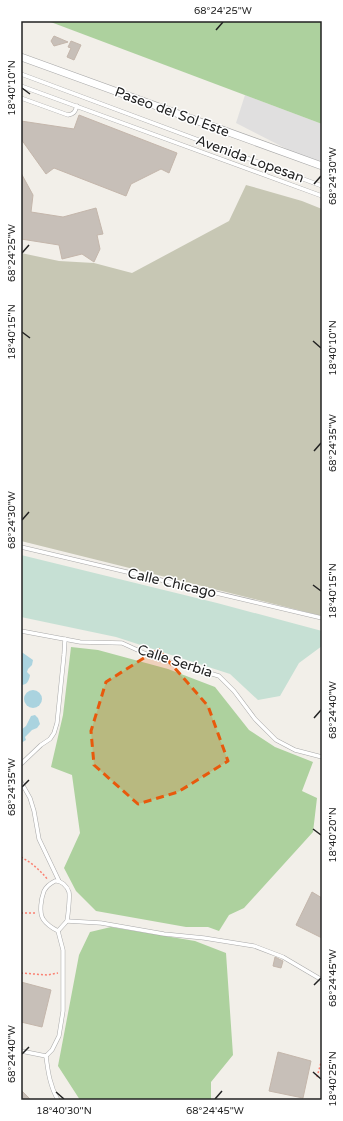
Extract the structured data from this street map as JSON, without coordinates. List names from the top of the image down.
{
  "streets": {
    "street": ["Paseo del Sol Este"],
    "lane": ["Avenida Lopesan", "Calle Chicago", "Calle Serbia"]
  },
  "coordinates": [
    "68°24'25\"W",
    "18°40'10\"N",
    "68°24'30\"W",
    "18°40'15\"N",
    "68°24'35\"W",
    "68°24'40\"W",
    "18°40'20\"N",
    "68°24'45\"W",
    "18°40'25\"N",
    "18°40'30\"N"
  ]
}
